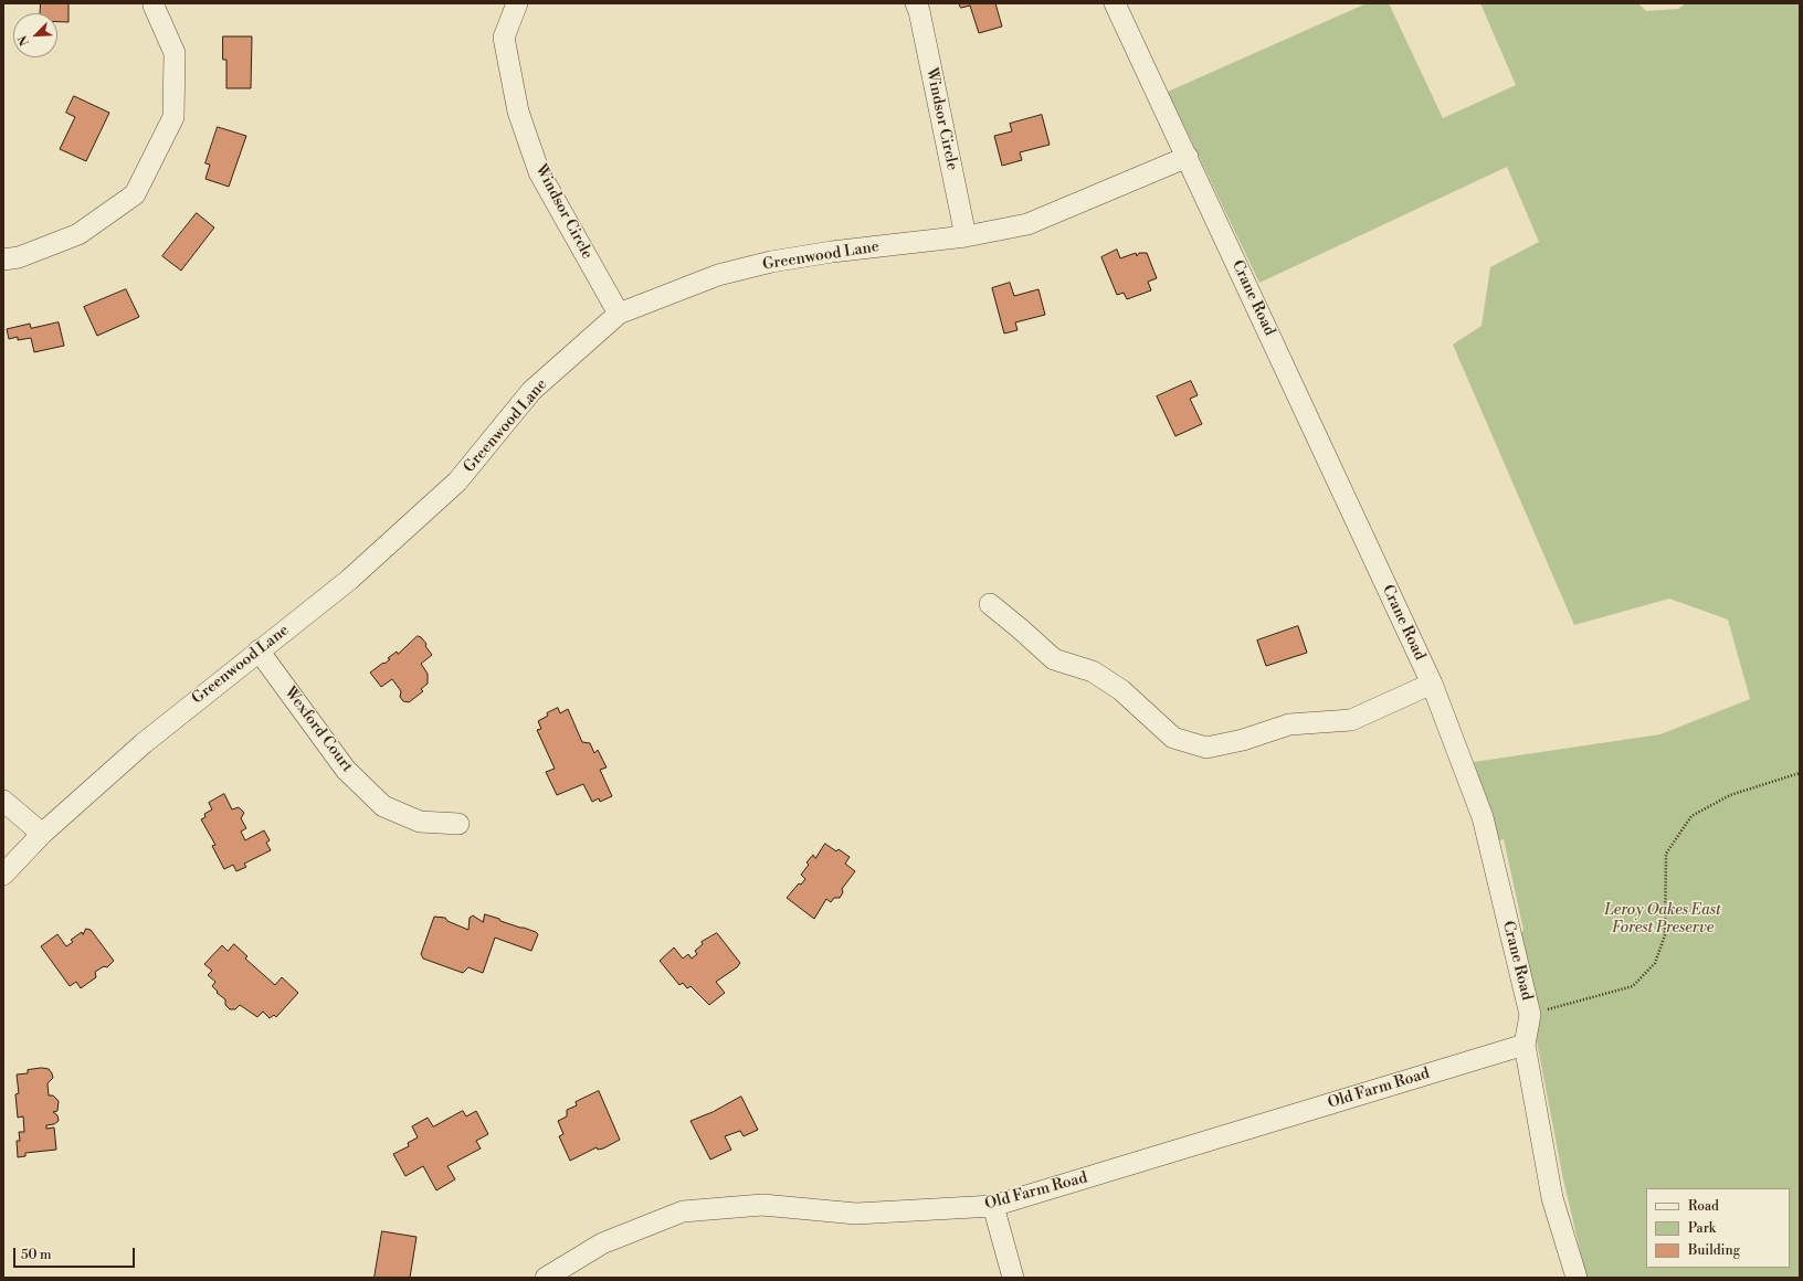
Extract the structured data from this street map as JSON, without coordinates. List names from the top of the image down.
{
  "streets": {
    "street": [
      "Windsor Circle",
      "Greenwood Lane",
      "Crane Road",
      "Wexford Court",
      "Old Farm Road"
    ]
  },
  "crossings": [
    ["Windsor Circle", "Greenwood Lane"],
    ["Greenwood Lane", "Crane Road"],
    ["Greenwood Lane", "Wexford Court"],
    ["Crane Road", "Old Farm Road"]
  ],
  "parks": ["Leroy Oakes East Forest Preserve"],
  "legend": ["Road", "Park", "Building"],
  "scale_bar": "50 m",
  "north": "bottom left"
}
